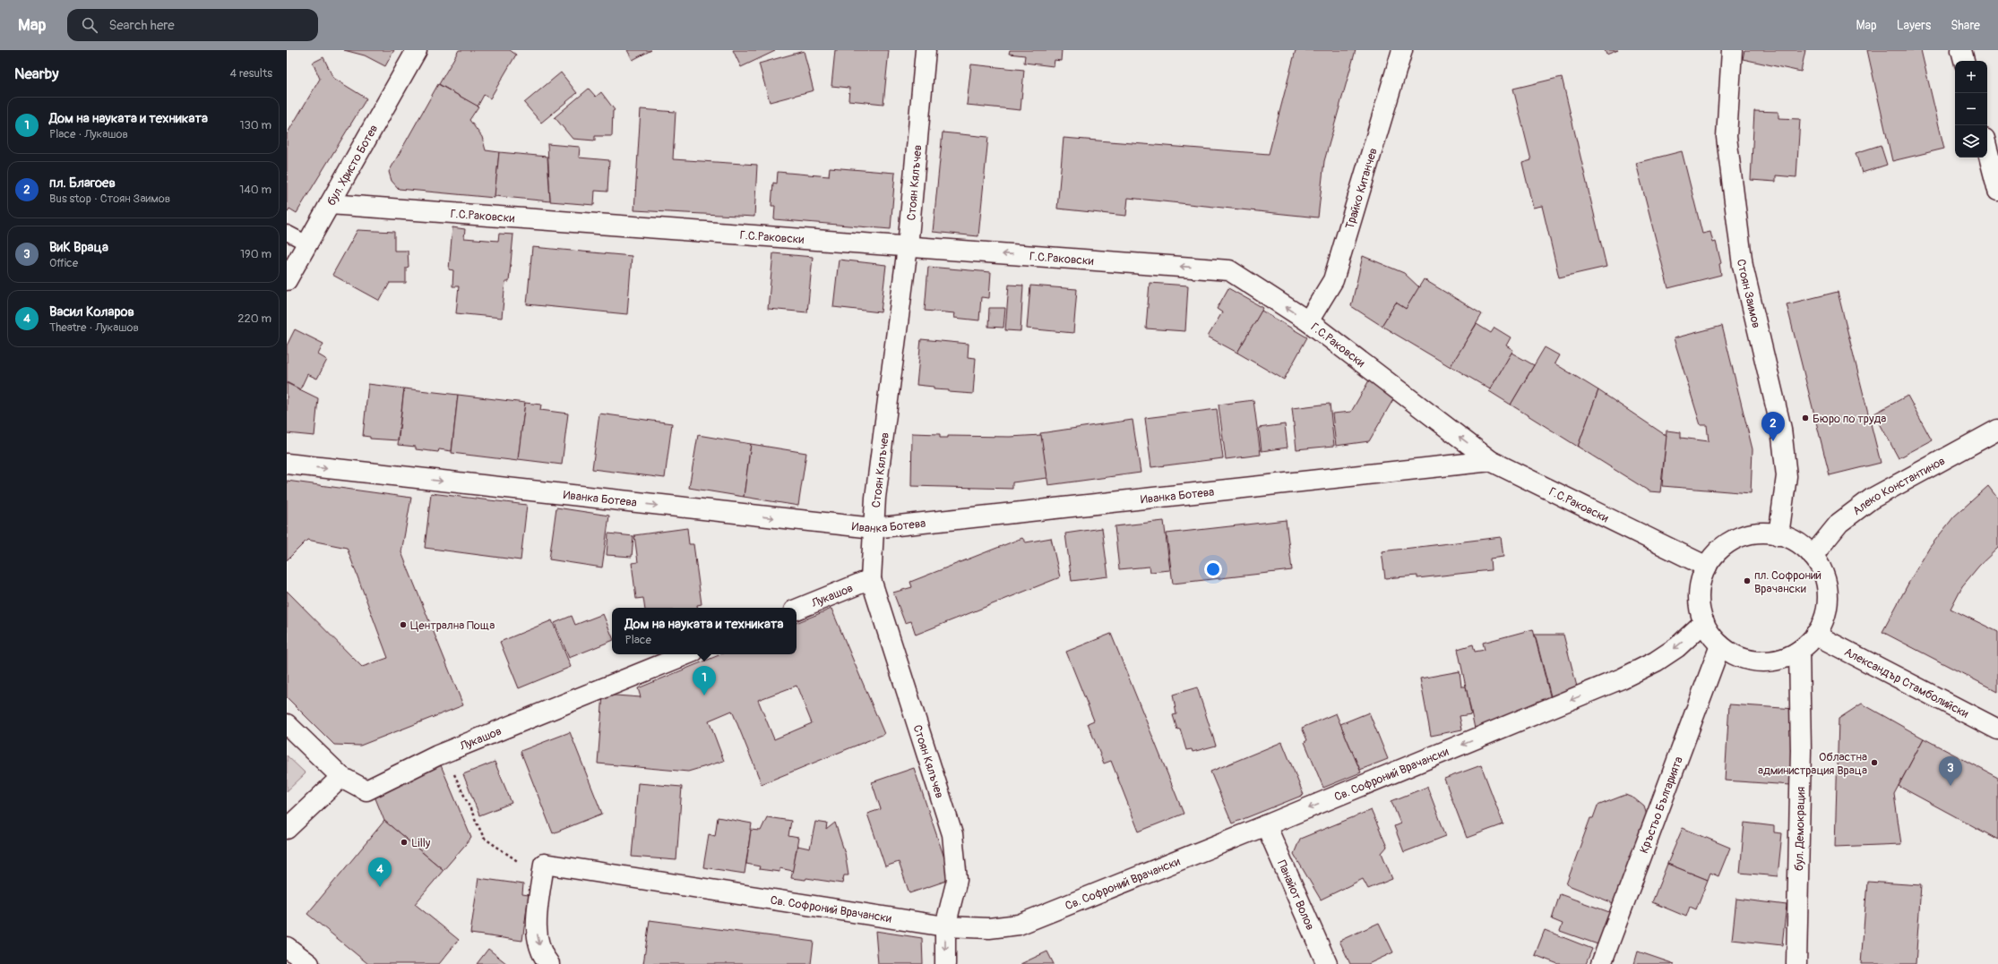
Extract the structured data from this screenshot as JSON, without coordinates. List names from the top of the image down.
{
  "streets": {
    "street": [
      "бул. Христо Ботев",
      "Стоян Кялъчев",
      "Трайко Китанчев",
      "Г.С.Раковски",
      "Стоян Заимов",
      "Алеко Константинов",
      "Иванка Ботева",
      "Лукашов",
      "Александър Стамболийски",
      "Св. Софроний Врачански",
      "Кръстьо Българията",
      "бул. Демокрация",
      "Панайот Волов"
    ]
  },
  "crossings": [
    ["бул. Христо Ботев", "Г.С.Раковски"],
    ["Стоян Кялъчев", "Г.С.Раковски"],
    ["Стоян Кялъчев", "Иванка Ботева"],
    ["Стоян Кялъчев", "Лукашов"],
    ["Стоян Кялъчев", "Св. Софроний Врачански"],
    ["Трайко Китанчев", "Г.С.Раковски"],
    ["Г.С.Раковски", "Стоян Заимов"],
    ["Г.С.Раковски", "Алеко Константинов"],
    ["Г.С.Раковски", "Иванка Ботева"],
    ["Г.С.Раковски", "Александър Стамболийски"],
    ["Г.С.Раковски", "Св. Софроний Врачански"],
    ["Г.С.Раковски", "Кръстьо Българията"],
    ["Г.С.Раковски", "бул. Демокрация"],
    ["Стоян Заимов", "Алеко Константинов"],
    ["Стоян Заимов", "Александър Стамболийски"],
    ["Стоян Заимов", "Св. Софроний Врачански"],
    ["Стоян Заимов", "Кръстьо Българията"],
    ["Стоян Заимов", "бул. Демокрация"],
    ["Алеко Константинов", "Александър Стамболийски"],
    ["Алеко Константинов", "Св. Софроний Врачански"],
    ["Алеко Константинов", "Кръстьо Българията"],
    ["Алеко Константинов", "бул. Демокрация"],
    ["Александър Стамболийски", "Св. Софроний Врачански"],
    ["Александър Стамболийски", "Кръстьо Българията"],
    ["Александър Стамболийски", "бул. Демокрация"],
    ["Св. Софроний Врачански", "Кръстьо Българията"],
    ["Св. Софроний Врачански", "бул. Демокрация"],
    ["Св. Софроний Врачански", "Панайот Волов"],
    ["Кръстьо Българията", "бул. Демокрация"]
  ],
  "one_way": ["Г.С.Раковски", "Иванка Ботева", "Св. Софроний Врачански"],
  "places": [
    "Бюро по труда",
    "пл. Софроний Врачански",
    "Централна Поща",
    "Областна администрация Враца",
    "Lilly"
  ],
  "page": {
    "header": "Map",
    "search": "Search here",
    "nav": ["Map", "Layers", "Share"],
    "heading": ["Nearby", "4 results"],
    "map_buttons": ["+", "−"],
    "list": [
      {
        "mark": "1",
        "name": "Дом на науката и техниката",
        "note": "Place · Лукашов",
        "value": "130 m"
      },
      {
        "mark": "2",
        "name": "пл. Благоев",
        "note": "Bus stop · Стоян Заимов",
        "value": "140 m"
      },
      {
        "mark": "3",
        "name": "ВиК Враца",
        "note": "Office",
        "value": "190 m"
      },
      {
        "mark": "4",
        "name": "Васил Коларов",
        "note": "Theatre · Лукашов",
        "value": "220 m"
      }
    ],
    "pins": [
      "2",
      "1",
      "3",
      "4"
    ],
    "popup": ["Дом на науката и техниката", "Place"]
  }
}
